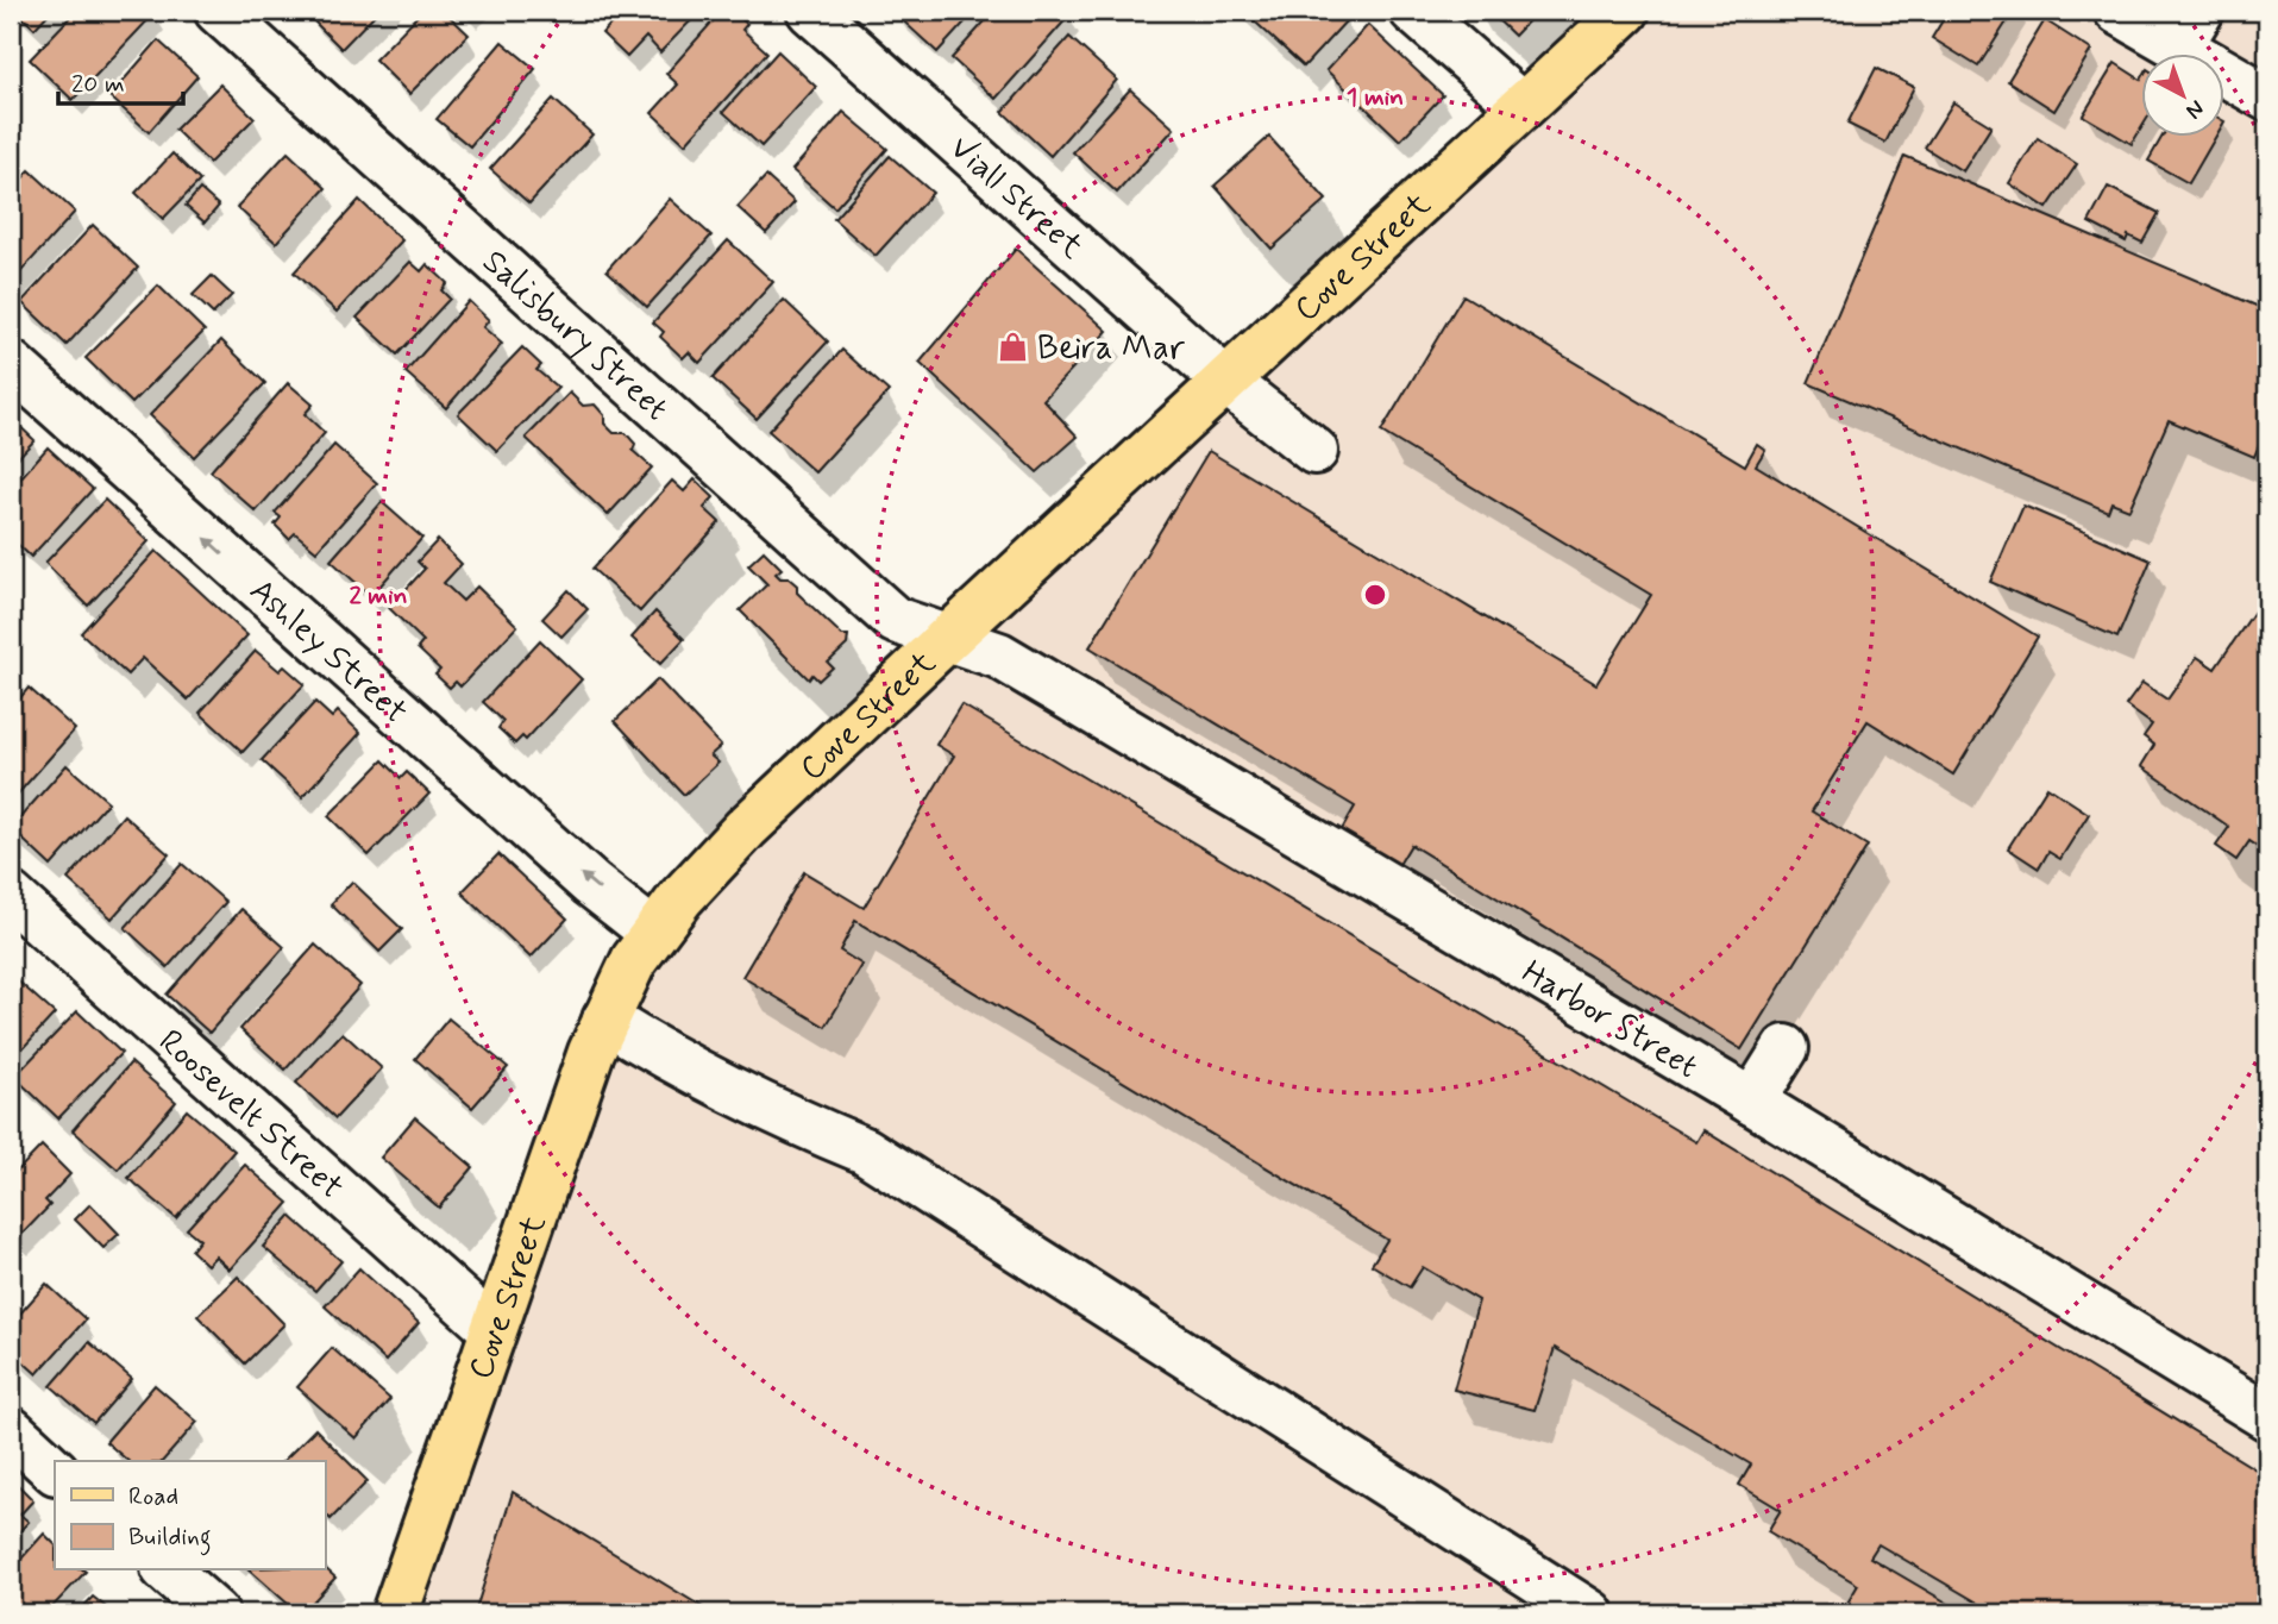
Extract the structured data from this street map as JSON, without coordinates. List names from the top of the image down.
{
  "streets": {
    "main road": ["Cove Street"],
    "street": [
      "Viall Street",
      "Salisbury Street",
      "Ashley Street",
      "Harbor Street",
      "Roosevelt Street"
    ]
  },
  "crossings": [
    ["Viall Street", "Cove Street"],
    ["Cove Street", "Salisbury Street"],
    ["Cove Street", "Ashley Street"],
    ["Cove Street", "Harbor Street"],
    ["Cove Street", "Roosevelt Street"],
    ["Salisbury Street", "Harbor Street"]
  ],
  "one_way": ["Ashley Street"],
  "places": {
    "shop": ["Beira Mar"]
  },
  "legend": ["Road", "Building"],
  "scale_bar": "20 m",
  "north": "bottom right",
  "rings": ["1 min", "2 min"]
}
